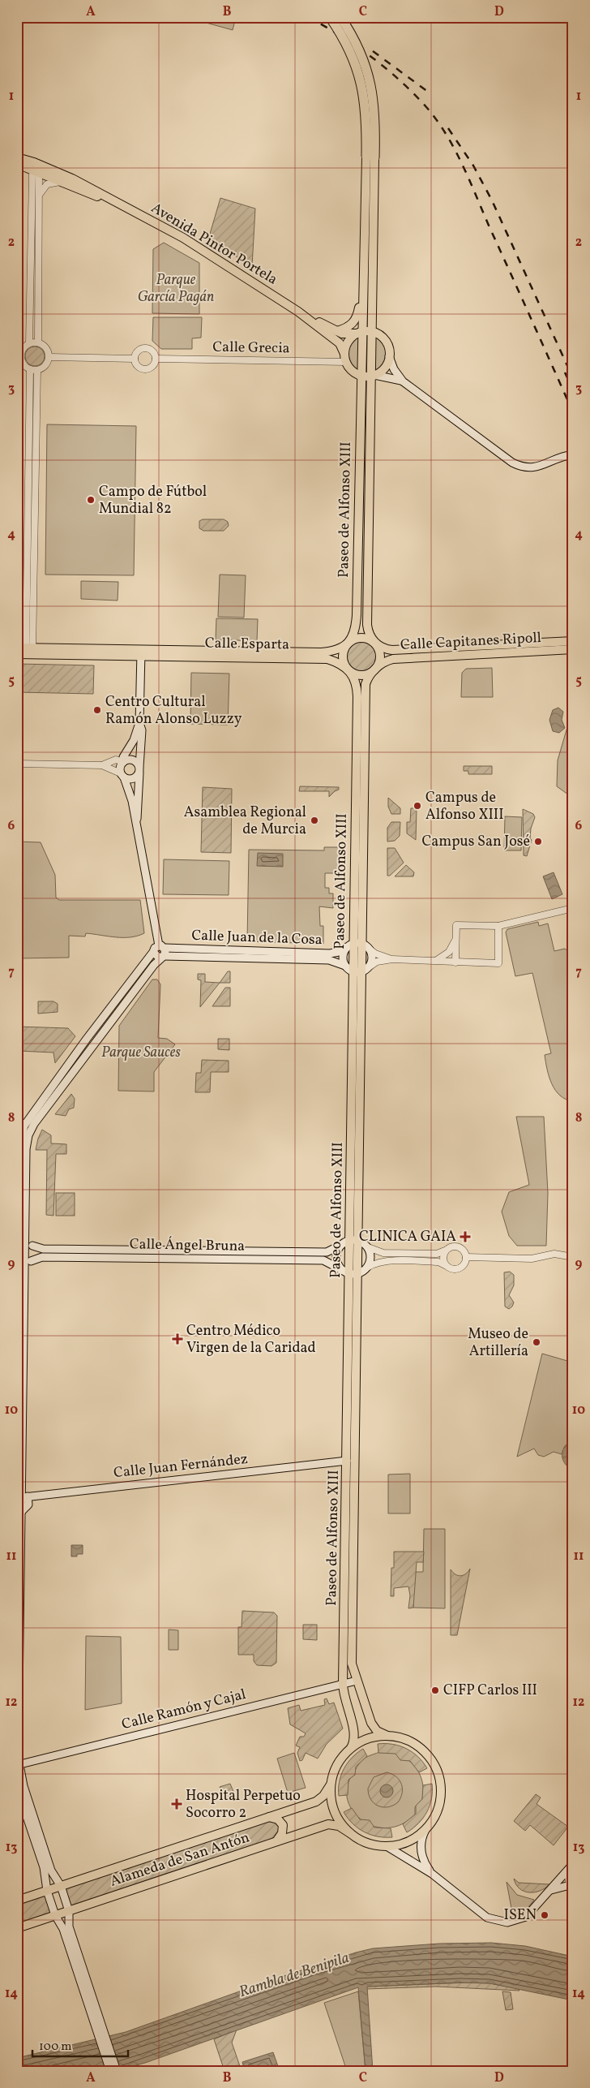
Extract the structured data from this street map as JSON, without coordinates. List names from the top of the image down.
{
  "streets": {
    "main road": [
      "Avenida Pintor Portela",
      "Paseo de Alfonso XIII",
      "Calle Capitanes Ripoll",
      "Calle Esparta",
      "Calle Juan de la Cosa",
      "Calle Ángel Bruna",
      "Calle Juan Fernández",
      "Calle Ramón y Cajal",
      "Alameda de San Antón"
    ],
    "street": ["Calle Grecia"]
  },
  "crossings": [
    ["Avenida Pintor Portela", "Calle Grecia"],
    ["Avenida Pintor Portela", "Paseo de Alfonso XIII"],
    ["Paseo de Alfonso XIII", "Calle Capitanes Ripoll"],
    ["Paseo de Alfonso XIII", "Calle Esparta"],
    ["Paseo de Alfonso XIII", "Calle Juan de la Cosa"],
    ["Paseo de Alfonso XIII", "Calle Ángel Bruna"],
    ["Paseo de Alfonso XIII", "Calle Juan Fernández"],
    ["Paseo de Alfonso XIII", "Calle Ramón y Cajal"],
    ["Paseo de Alfonso XIII", "Alameda de San Antón"],
    ["Calle Capitanes Ripoll", "Calle Esparta"]
  ],
  "water": ["Rambla de Benipila"],
  "parks": ["Parque García Pagán", "Parque Sauces"],
  "places": {
    "other": [
      "Campo de Fútbol Mundial 82",
      "Centro Cultural Ramón Alonso Luzzy",
      "Campus de Alfonso XIII",
      "Asamblea Regional de Murcia",
      "Campus San José",
      "Museo de Artillería",
      "CIFP Carlos III",
      "ISEN"
    ],
    "health": ["CLINICA GAIA", "Centro Médico Virgen de la Caridad", "Hospital Perpetuo Socorro 2"]
  },
  "scale_bar": "100 m",
  "grid": {
    "columns": [
      "A",
      "B",
      "C",
      "D"
    ],
    "rows": [
      "1",
      "2",
      "3",
      "4",
      "5",
      "6",
      "7",
      "8",
      "9",
      "10",
      "11",
      "12",
      "13",
      "14"
    ]
  }
}
